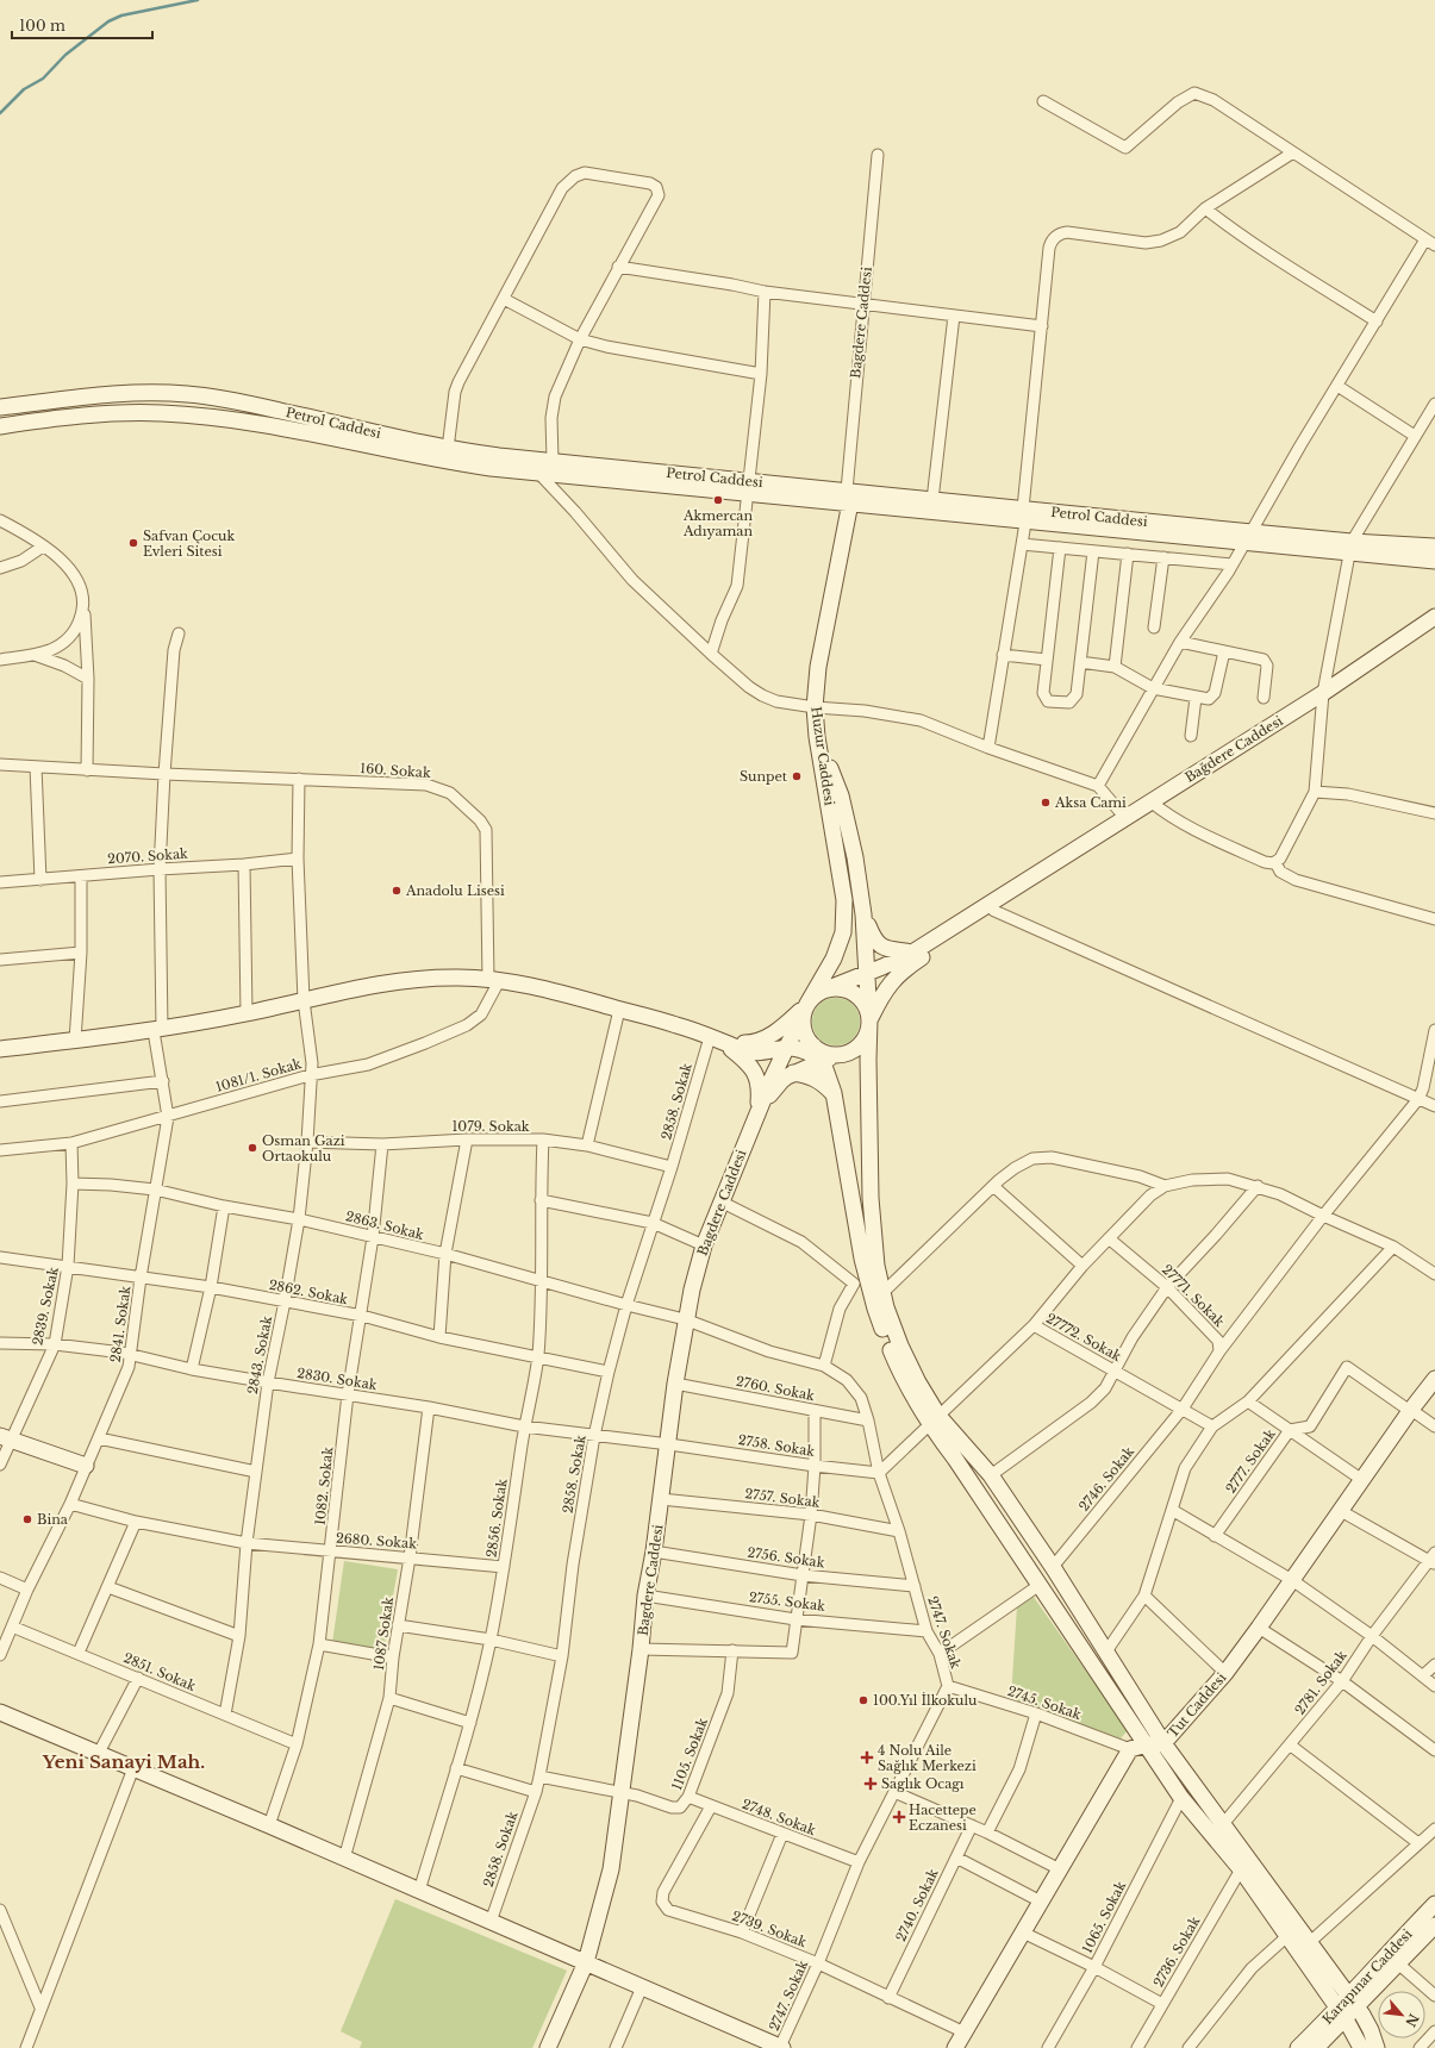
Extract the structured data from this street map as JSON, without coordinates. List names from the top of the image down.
{
  "streets": {
    "main road": [
      "Bagdere Caddesi",
      "Petrol Caddesi",
      "Bağdere Caddesi",
      "Huzur Caddesi",
      "Tut Caddesi",
      "Karapınar Caddesi"
    ],
    "street": [
      "160. Sokak",
      "2070. Sokak",
      "1081/1. Sokak",
      "2858. Sokak",
      "1079. Sokak",
      "2863. Sokak",
      "2862. Sokak",
      "27771. Sokak",
      "2839. Sokak",
      "2841. Sokak",
      "27772. Sokak",
      "2843. Sokak",
      "2830. Sokak",
      "2760. Sokak",
      "2758. Sokak",
      "2777. Sokak",
      "2746. Sokak",
      "1082. Sokak",
      "2757. Sokak",
      "2856. Sokak",
      "2680. Sokak",
      "2756. Sokak",
      "2755. Sokak",
      "2747. Sokak",
      "1087 Sokak",
      "2851. Sokak",
      "2781. Sokak",
      "2745. Sokak",
      "1105. Sokak",
      "2748. Sokak",
      "2740. Sokak",
      "1065. Sokak",
      "2739. Sokak",
      "2736. Sokak"
    ]
  },
  "crossings": [
    ["Bagdere Caddesi", "Petrol Caddesi"],
    ["Bagdere Caddesi", "Huzur Caddesi"],
    ["Bagdere Caddesi", "2863. Sokak"],
    ["Bagdere Caddesi", "2830. Sokak"],
    ["Bagdere Caddesi", "2760. Sokak"],
    ["Bagdere Caddesi", "2758. Sokak"],
    ["Bagdere Caddesi", "2757. Sokak"],
    ["Bagdere Caddesi", "2756. Sokak"],
    ["Bagdere Caddesi", "2755. Sokak"],
    ["Bagdere Caddesi", "1105. Sokak"],
    ["Petrol Caddesi", "Huzur Caddesi"],
    ["Bağdere Caddesi", "Huzur Caddesi"],
    ["160. Sokak", "1081/1. Sokak"],
    ["160. Sokak", "2841. Sokak"],
    ["160. Sokak", "2843. Sokak"],
    ["2070. Sokak", "2841. Sokak"],
    ["2070. Sokak", "2843. Sokak"],
    ["1081/1. Sokak", "2839. Sokak"],
    ["1081/1. Sokak", "2841. Sokak"],
    ["1081/1. Sokak", "2843. Sokak"],
    ["2858. Sokak", "1079. Sokak"],
    ["2858. Sokak", "2863. Sokak"],
    ["2858. Sokak", "2862. Sokak"],
    ["2858. Sokak", "2830. Sokak"],
    ["1079. Sokak", "2843. Sokak"],
    ["1079. Sokak", "1082. Sokak"],
    ["1079. Sokak", "2856. Sokak"],
    ["2863. Sokak", "2839. Sokak"],
    ["2863. Sokak", "2841. Sokak"],
    ["2863. Sokak", "2843. Sokak"],
    ["2863. Sokak", "1082. Sokak"],
    ["2863. Sokak", "2856. Sokak"],
    ["2862. Sokak", "2839. Sokak"],
    ["2862. Sokak", "2841. Sokak"],
    ["2862. Sokak", "2843. Sokak"],
    ["2862. Sokak", "1082. Sokak"],
    ["2862. Sokak", "2856. Sokak"],
    ["27771. Sokak", "27772. Sokak"],
    ["2839. Sokak", "2830. Sokak"],
    ["2841. Sokak", "2830. Sokak"],
    ["2841. Sokak", "2680. Sokak"],
    ["2841. Sokak", "2851. Sokak"],
    ["27772. Sokak", "2746. Sokak"],
    ["2843. Sokak", "2830. Sokak"],
    ["2843. Sokak", "2680. Sokak"],
    ["2843. Sokak", "2851. Sokak"],
    ["2830. Sokak", "2758. Sokak"],
    ["2830. Sokak", "1082. Sokak"],
    ["2830. Sokak", "2856. Sokak"],
    ["2830. Sokak", "1087 Sokak"],
    ["2760. Sokak", "2747. Sokak"],
    ["2758. Sokak", "2747. Sokak"],
    ["2777. Sokak", "Tut Caddesi"],
    ["1082. Sokak", "2680. Sokak"],
    ["1082. Sokak", "2851. Sokak"],
    ["2757. Sokak", "2747. Sokak"],
    ["2856. Sokak", "2680. Sokak"],
    ["2680. Sokak", "1087 Sokak"],
    ["2756. Sokak", "2747. Sokak"],
    ["2755. Sokak", "2747. Sokak"],
    ["2747. Sokak", "2745. Sokak"],
    ["2747. Sokak", "2748. Sokak"],
    ["2747. Sokak", "2739. Sokak"],
    ["2745. Sokak", "Tut Caddesi"],
    ["1105. Sokak", "2748. Sokak"],
    ["2748. Sokak", "2739. Sokak"],
    ["2740. Sokak", "2739. Sokak"]
  ],
  "districts": ["Yeni Sanayi Mah."],
  "places": {
    "other": [
      "Akmercan Adıyaman",
      "Safvan Çocuk Evleri Sitesi",
      "Sunpet",
      "Aksa Cami",
      "Anadolu Lisesi",
      "Osman Gazi Ortaokulu",
      "Bina",
      "100.Yıl İlkokulu"
    ],
    "health": ["4 Nolu Aile Sağlık Merkezi", "Saglık Ocagı", "Hacettepe Eczanesi"]
  },
  "scale_bar": "100 m",
  "north": "bottom right"
}
